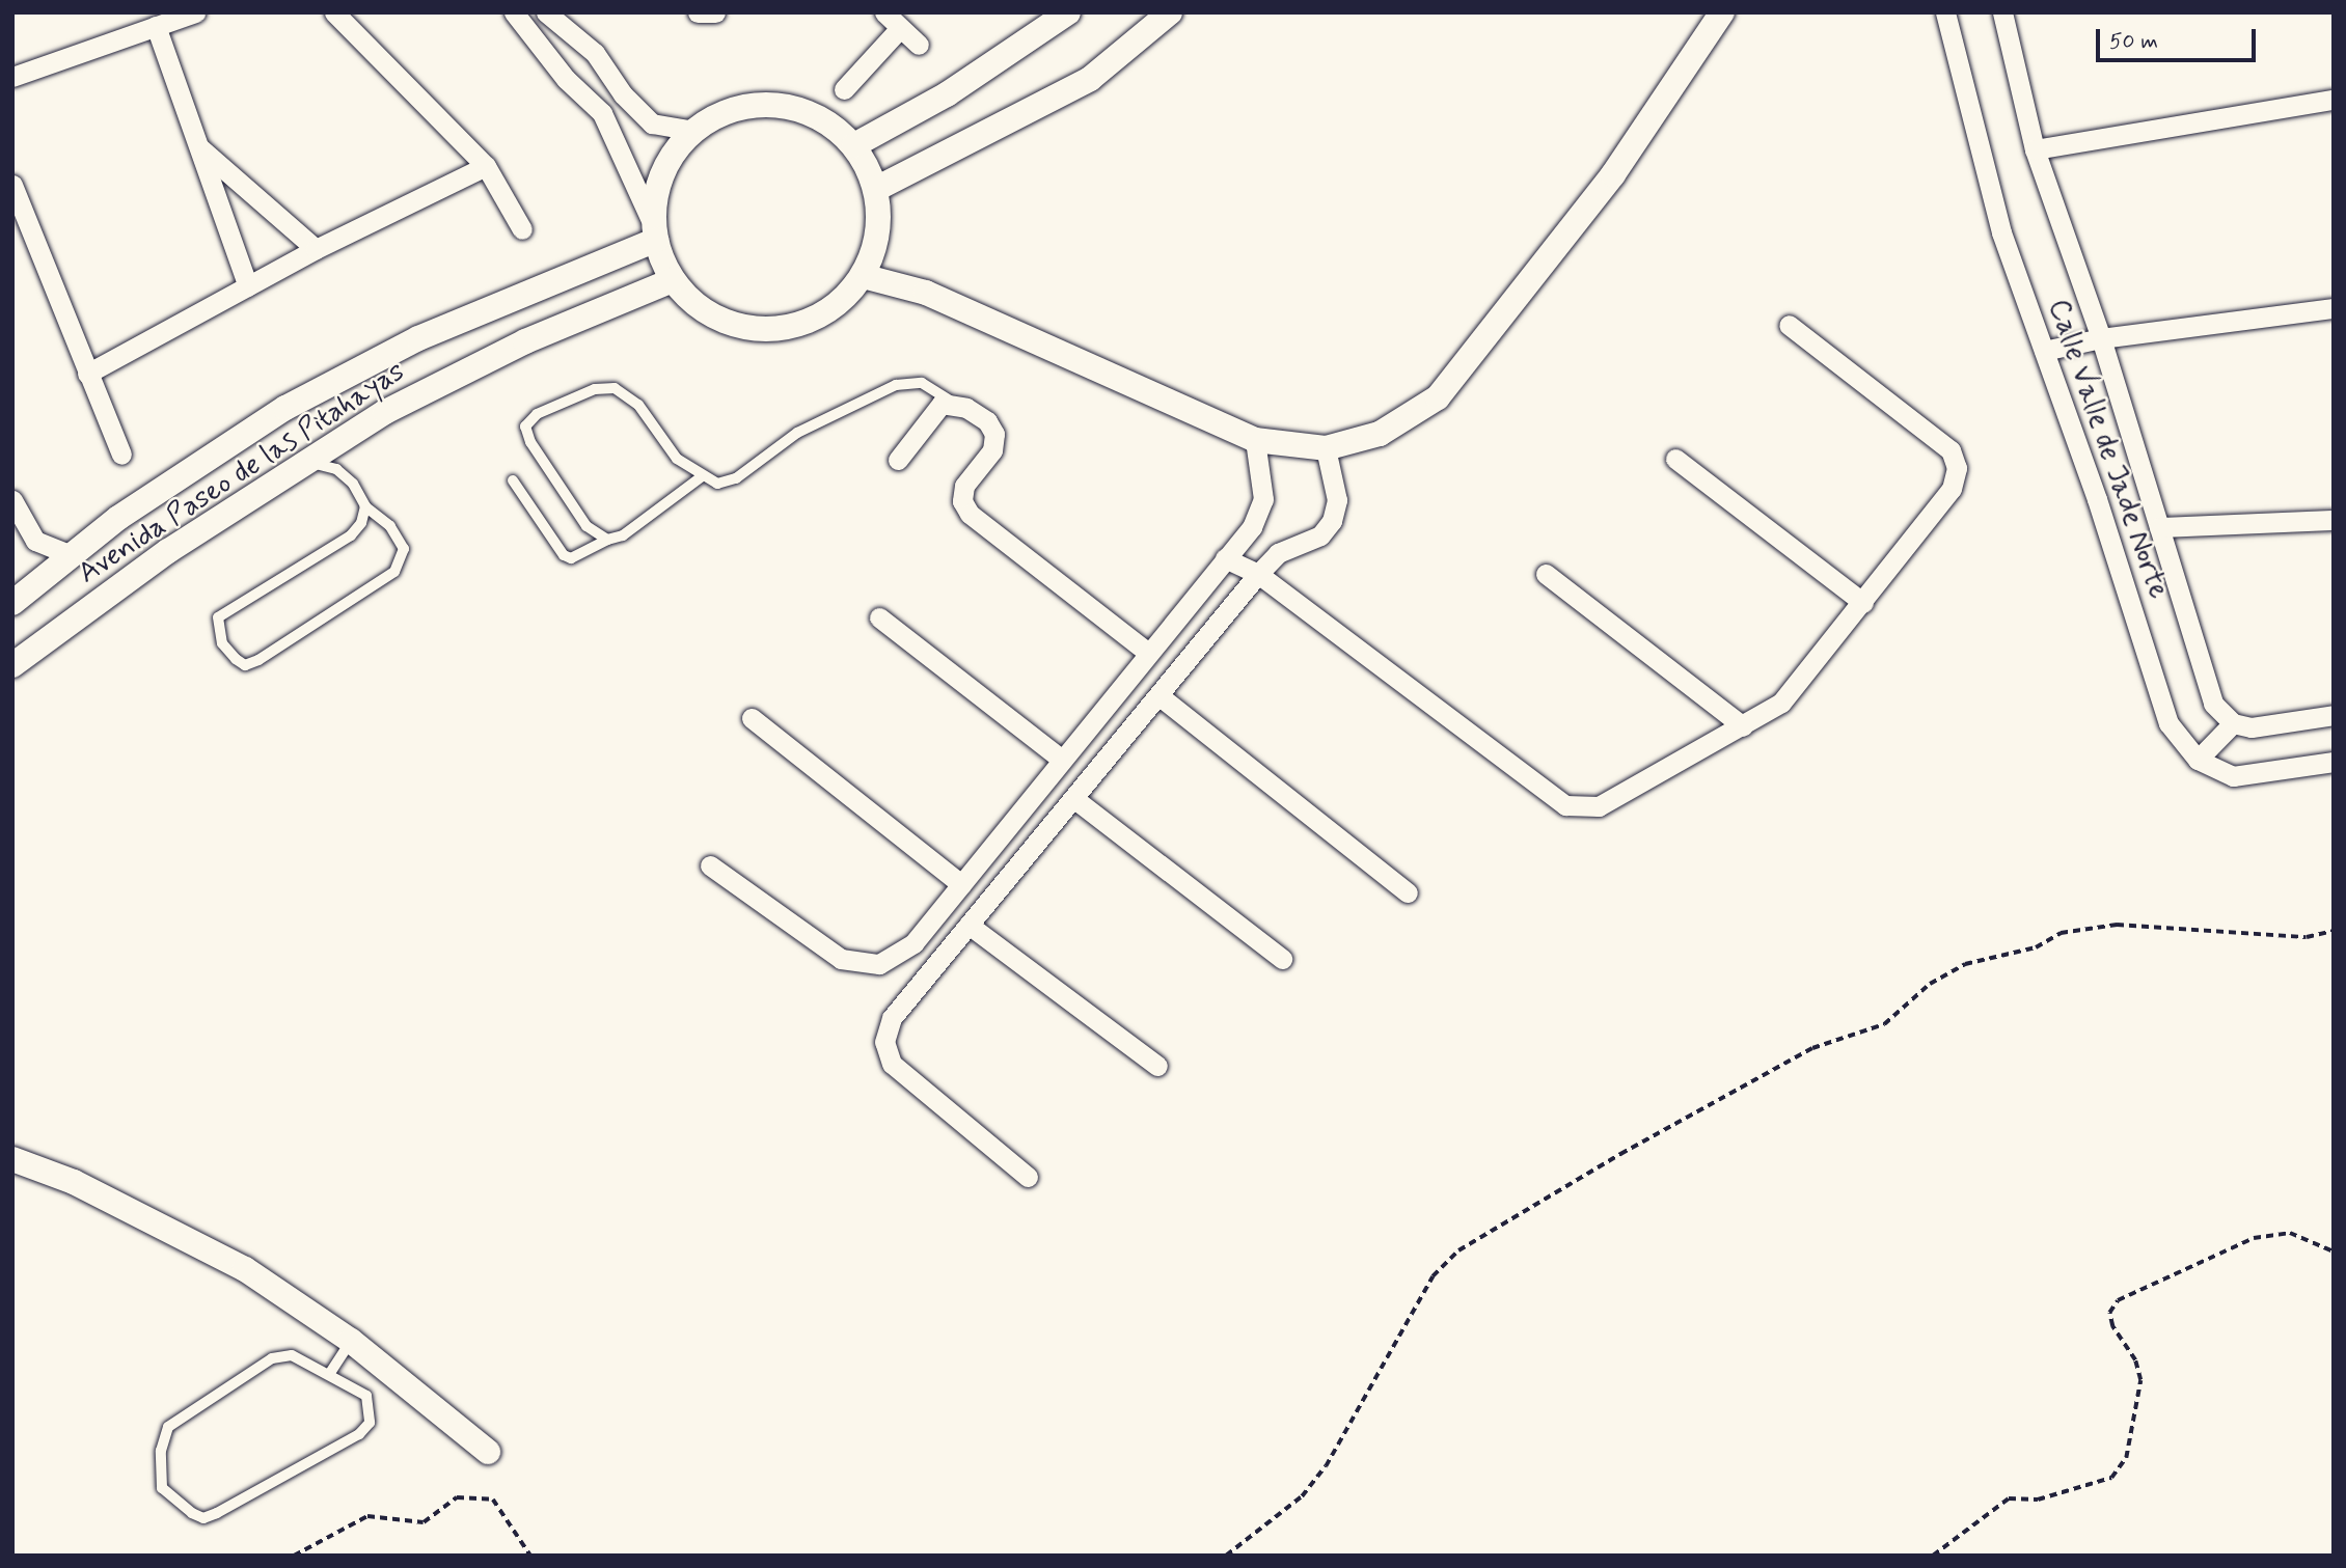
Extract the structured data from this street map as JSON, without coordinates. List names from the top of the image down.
{
  "streets": {
    "street": ["Calle Valle de Jade Norte", "Avenida Paseo de las Pitahayas"]
  },
  "scale_bar": "50 m"
}
